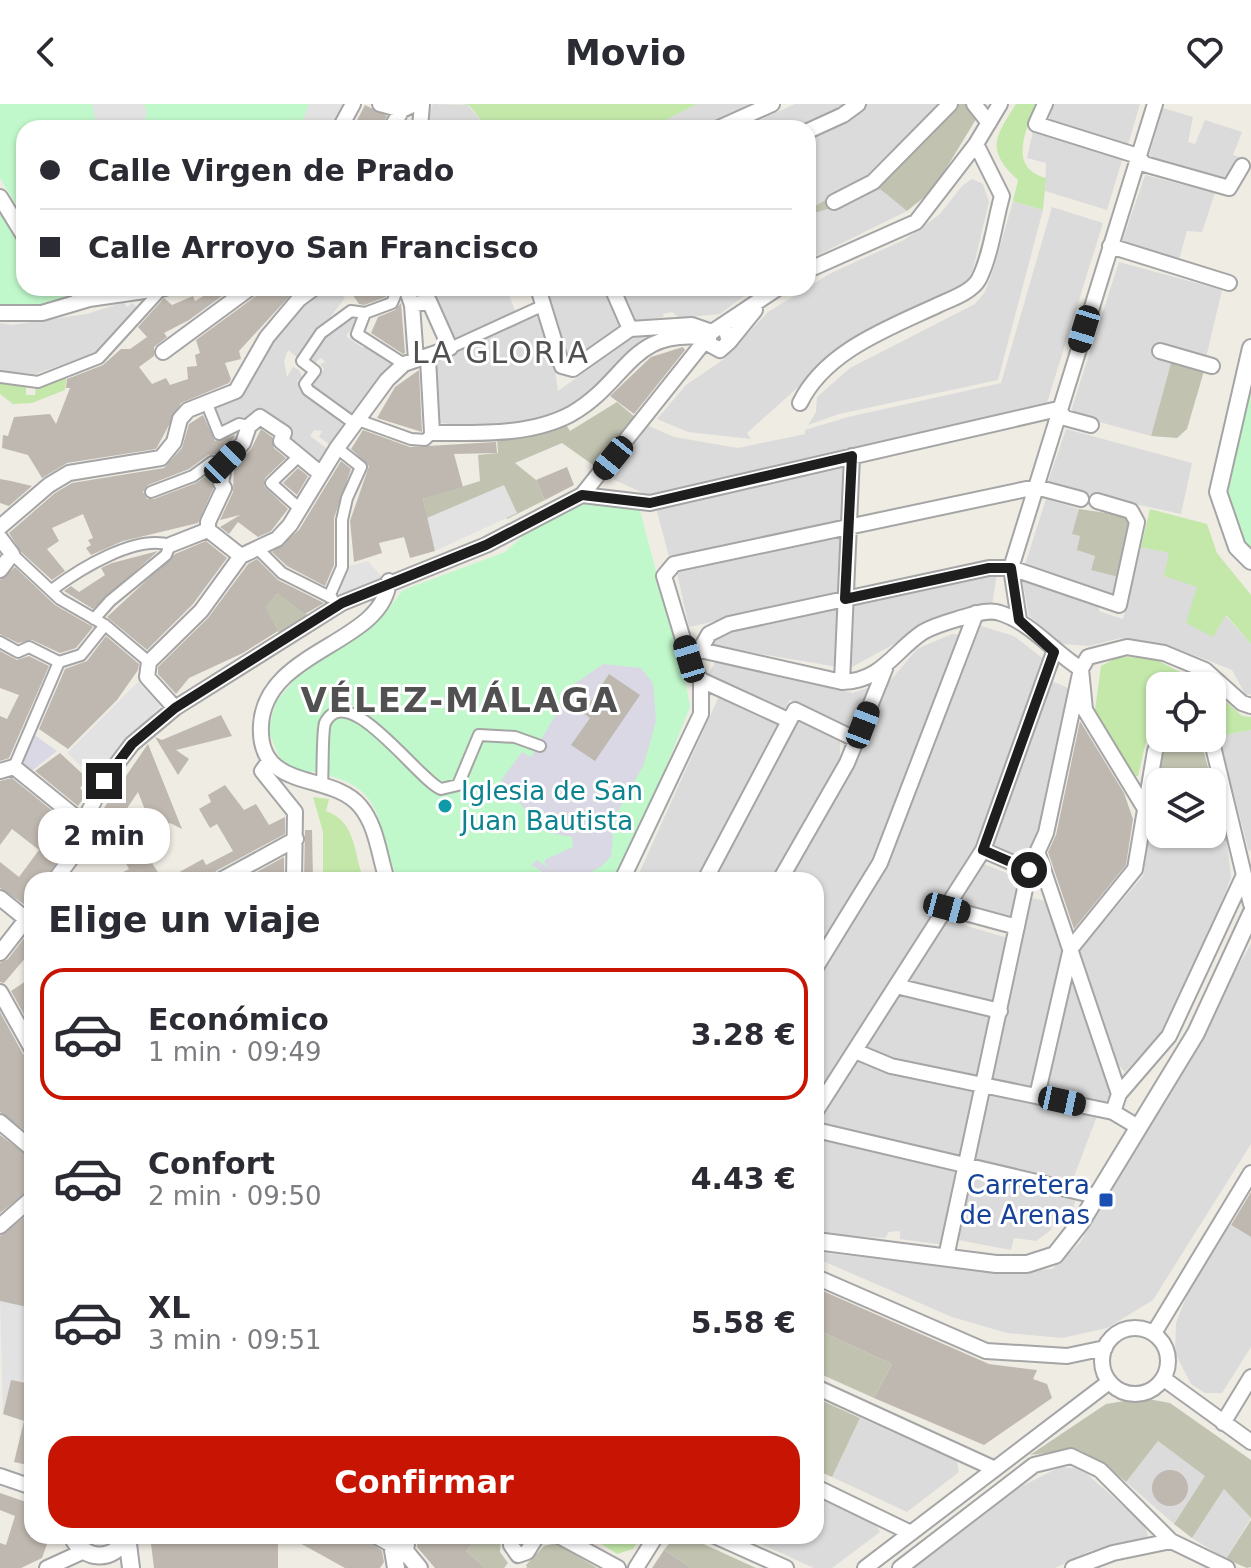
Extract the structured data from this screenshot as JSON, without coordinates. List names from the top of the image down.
{
  "districts": ["LA GLORIA", "VÉLEZ-MÁLAGA"],
  "places": {
    "other": ["Iglesia de San Juan Bautista"],
    "transit": ["Carretera de Arenas"]
  },
  "page": {
    "header": "Movio",
    "banner": ["Calle Virgen de Prado", "Calle Arroyo San Francisco"],
    "bubble": "2 min",
    "heading": "Elige un viaje",
    "list": [
      {
        "name": "Económico",
        "note": "1 min · 09:49",
        "value": "3.28 €"
      },
      {
        "name": "Confort",
        "note": "2 min · 09:50",
        "value": "4.43 €"
      },
      {
        "name": "XL",
        "note": "3 min · 09:51",
        "value": "5.58 €"
      }
    ],
    "buttons": "Confirmar"
  }
}
